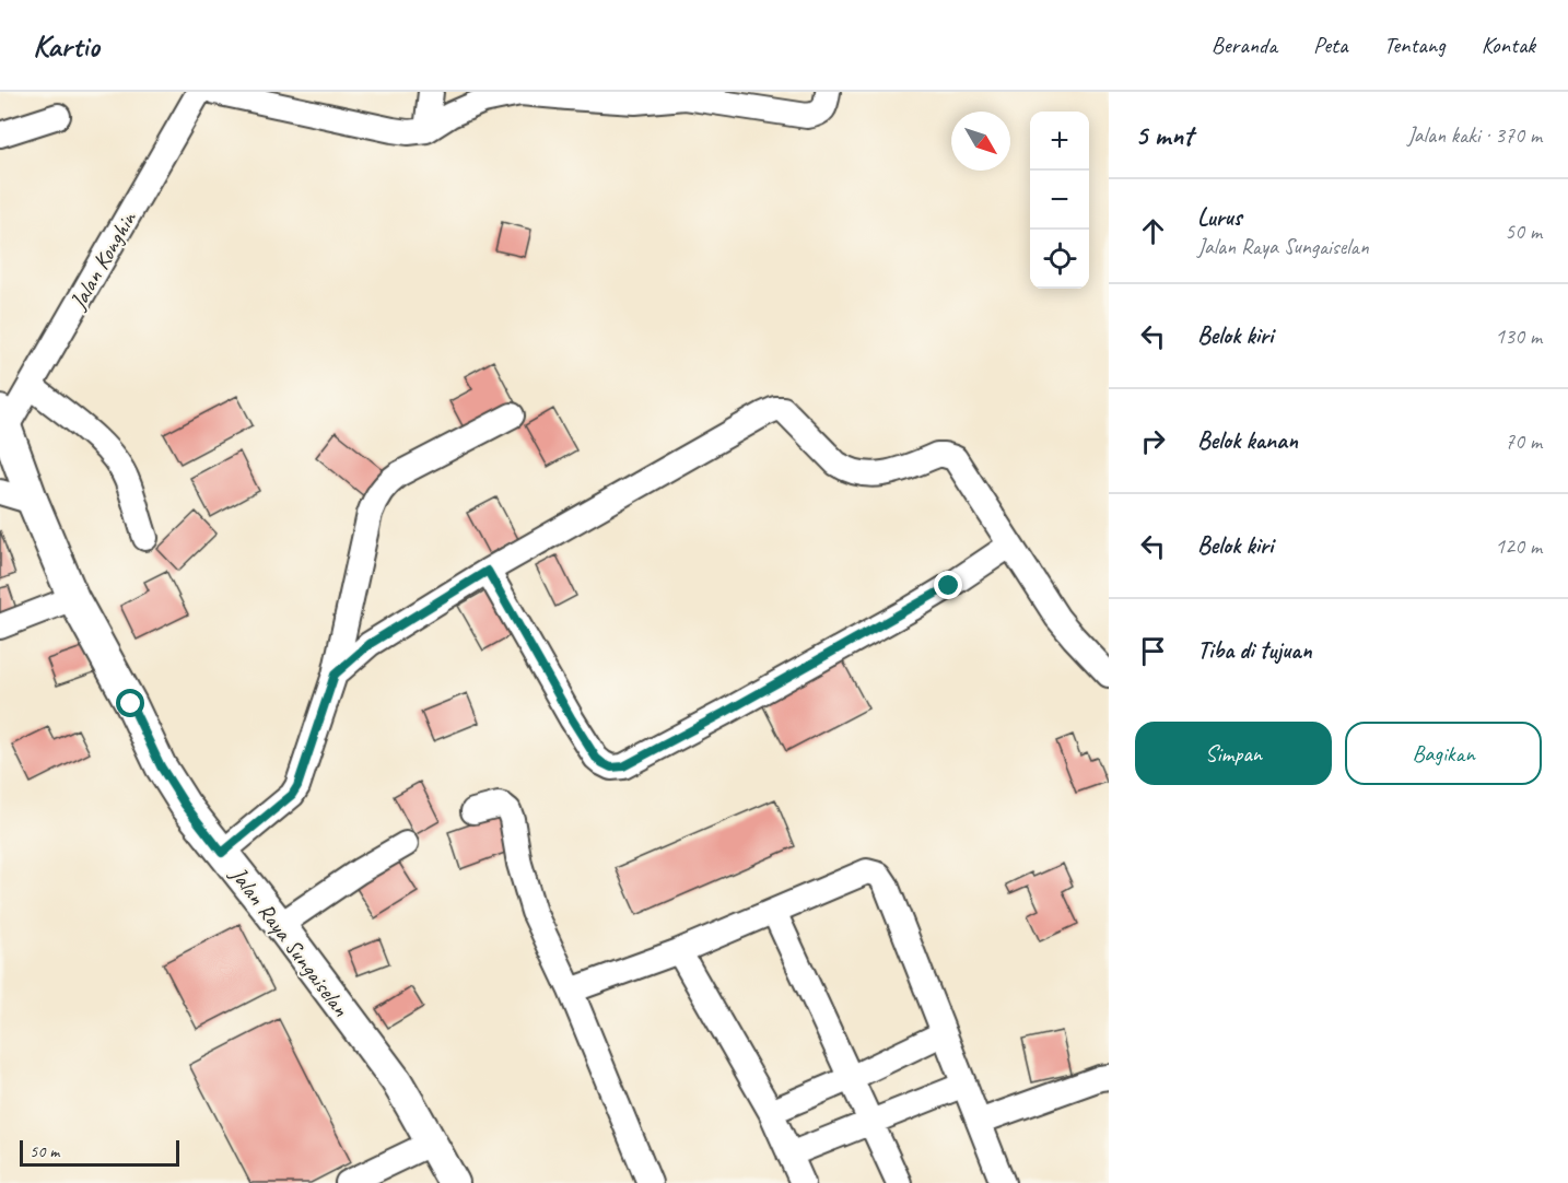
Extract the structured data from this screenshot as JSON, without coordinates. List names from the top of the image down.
{
  "streets": {
    "main road": ["Jalan Raya Sungaiselan"],
    "street": ["Jalan Konghin"]
  },
  "crossings": [
    ["Jalan Konghin", "Jalan Raya Sungaiselan"]
  ],
  "scale_bar": "50 m",
  "north": "bottom right",
  "page": {
    "header": "Kartio",
    "nav": [
      "Beranda",
      "Peta",
      "Tentang",
      "Kontak"
    ],
    "heading": ["5 mnt", "Jalan kaki · 370 m"],
    "map_buttons": ["+", "−"],
    "list": [
      ["Lurus", "Jalan Raya Sungaiselan", "50 m"],
      ["Belok kiri", "130 m"],
      ["Belok kanan", "70 m"],
      ["Belok kiri", "120 m"],
      "Tiba di tujuan"
    ],
    "buttons": ["Simpan", "Bagikan"],
    "scale": "50 m"
  }
}
